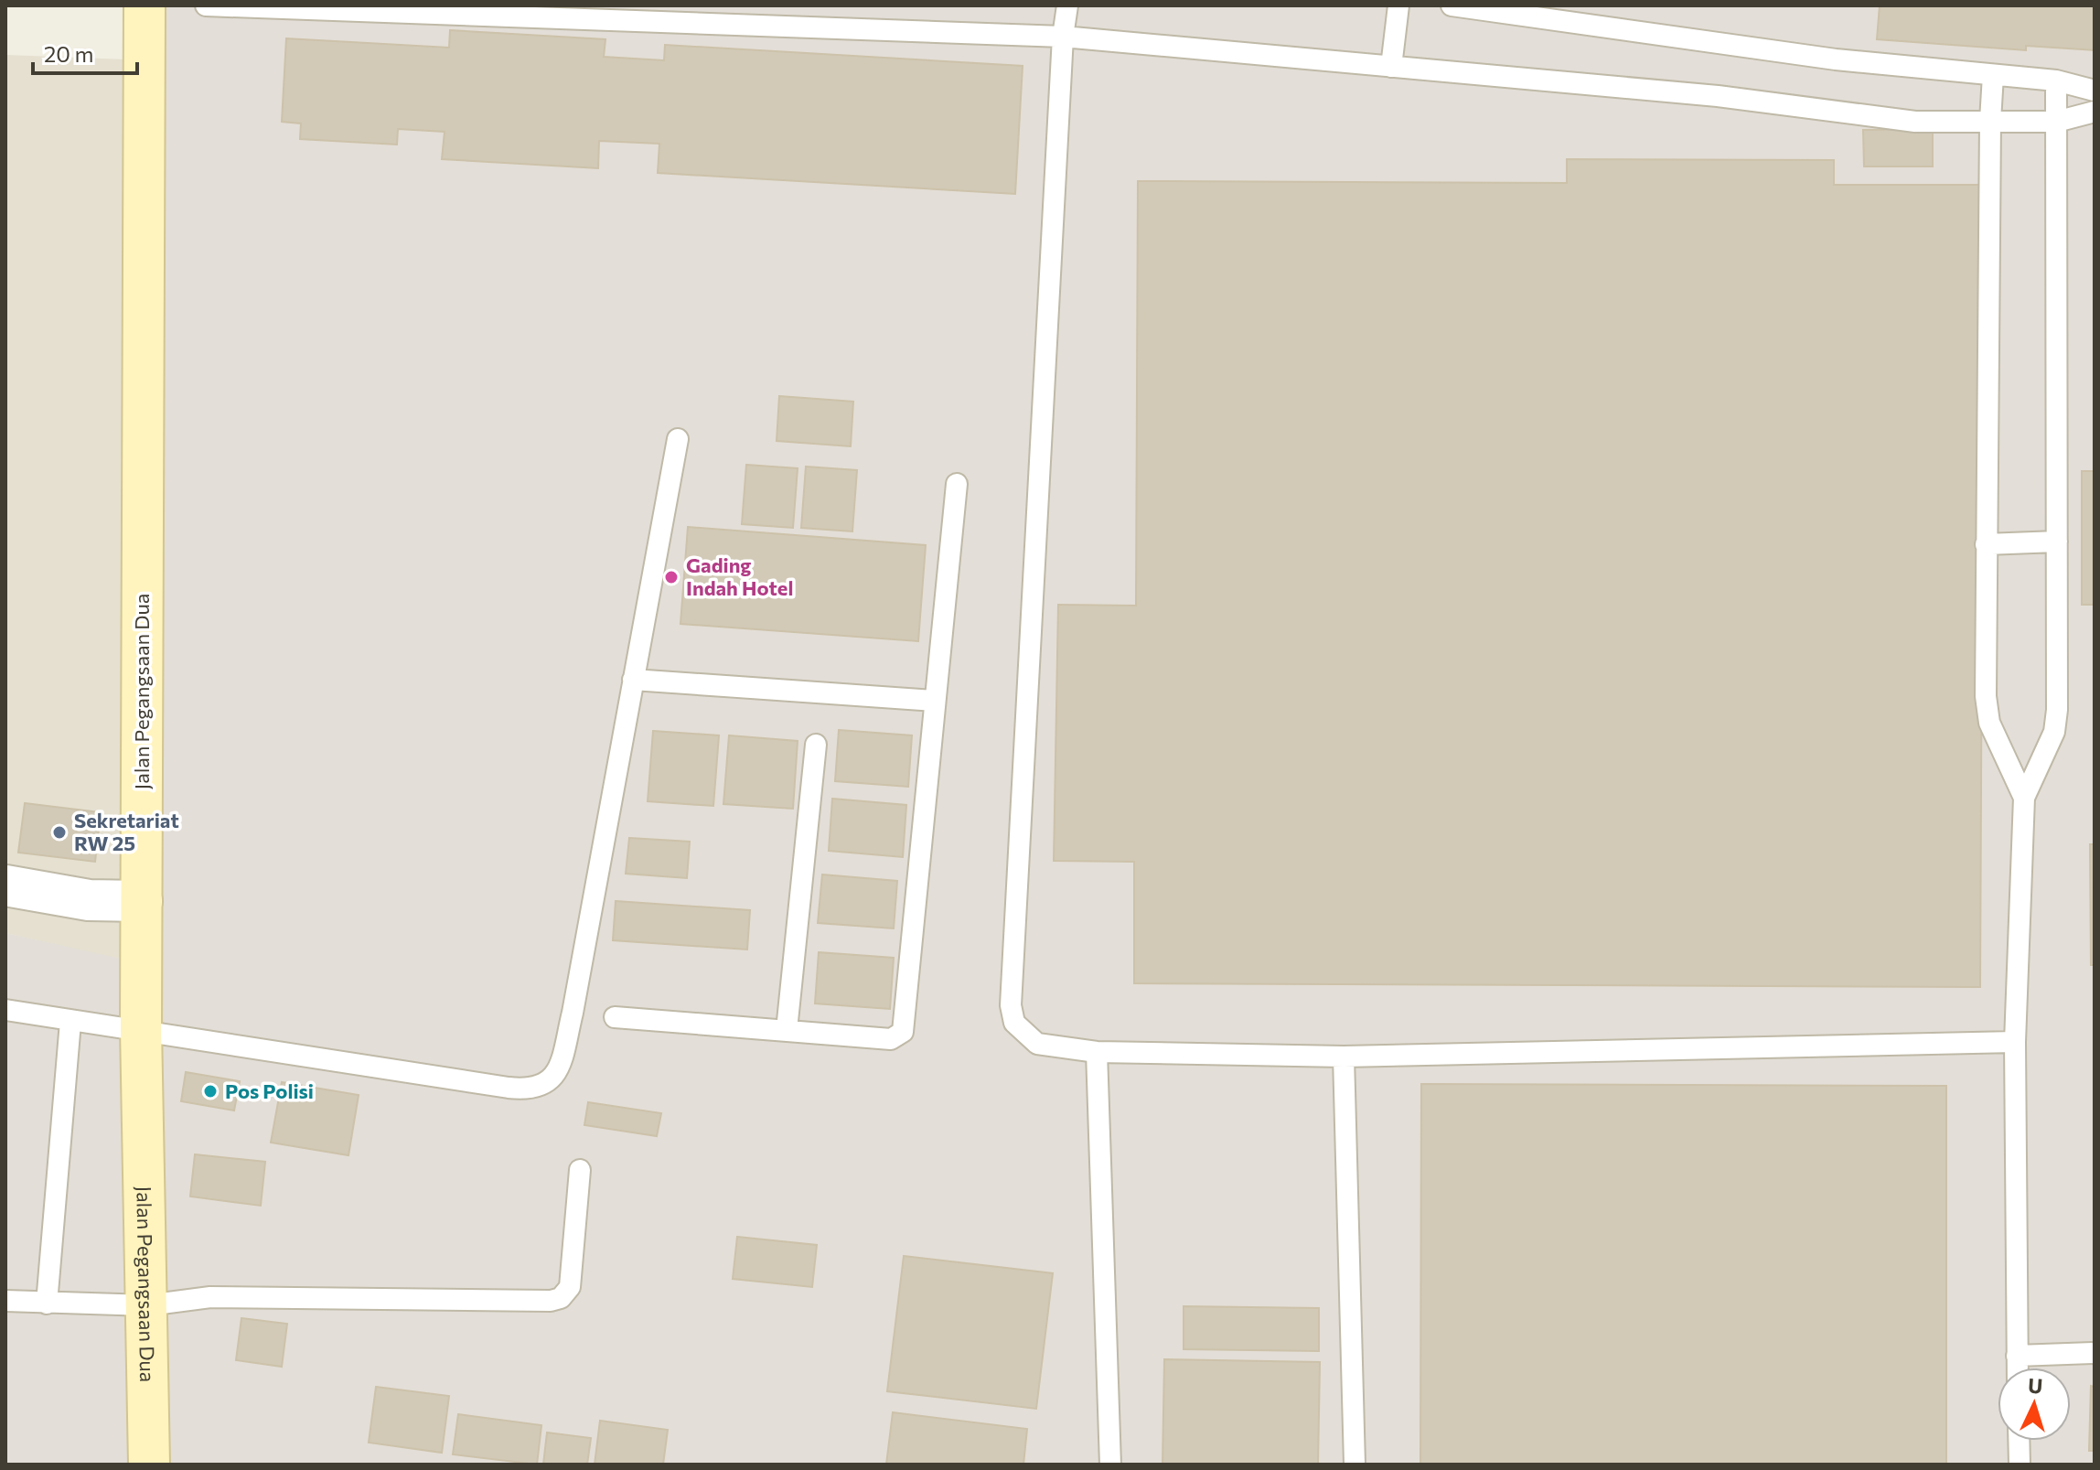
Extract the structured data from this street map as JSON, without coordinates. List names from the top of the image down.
{
  "streets": {
    "main road": ["Jalan Pegangsaan Dua"]
  },
  "places": ["Gading Indah Hotel", "Sekretariat RW 25", "Pos Polisi"],
  "scale_bar": "20 m",
  "north": "top"
}
